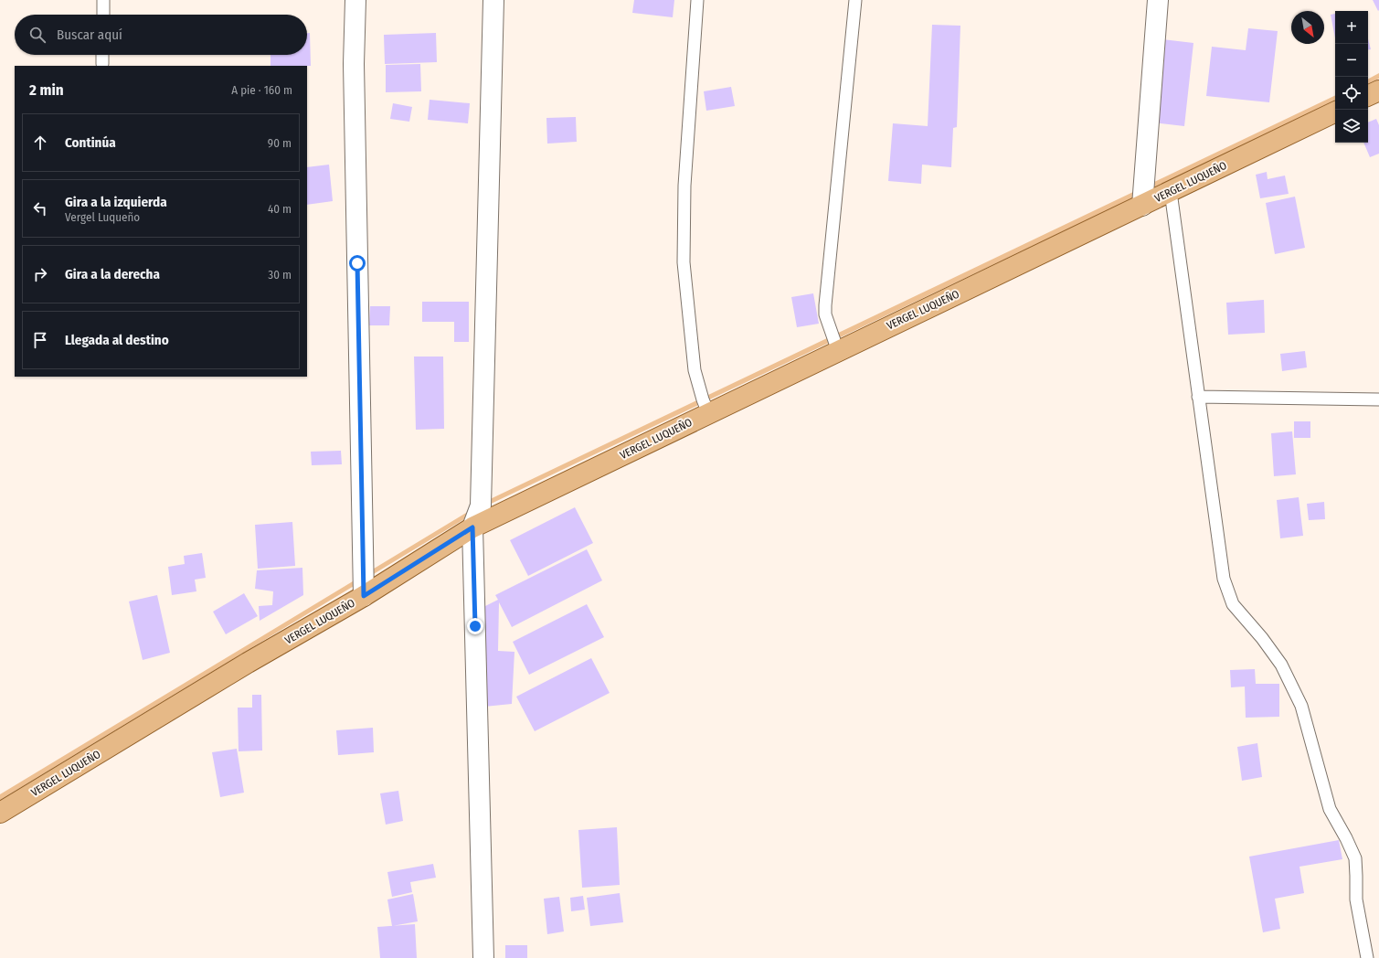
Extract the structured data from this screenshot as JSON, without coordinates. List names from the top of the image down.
{
  "streets": {
    "main road": ["VERGEL LUQUEÑO"]
  },
  "north": "bottom right",
  "page": {
    "map_buttons": ["+", "−"],
    "search": "Buscar aquí",
    "heading": ["2 min", "A pie · 160 m"],
    "list": [
      ["Continúa", "90 m"],
      ["Gira a la izquierda", "Vergel Luqueño", "40 m"],
      ["Gira a la derecha", "30 m"],
      "Llegada al destino"
    ]
  }
}
